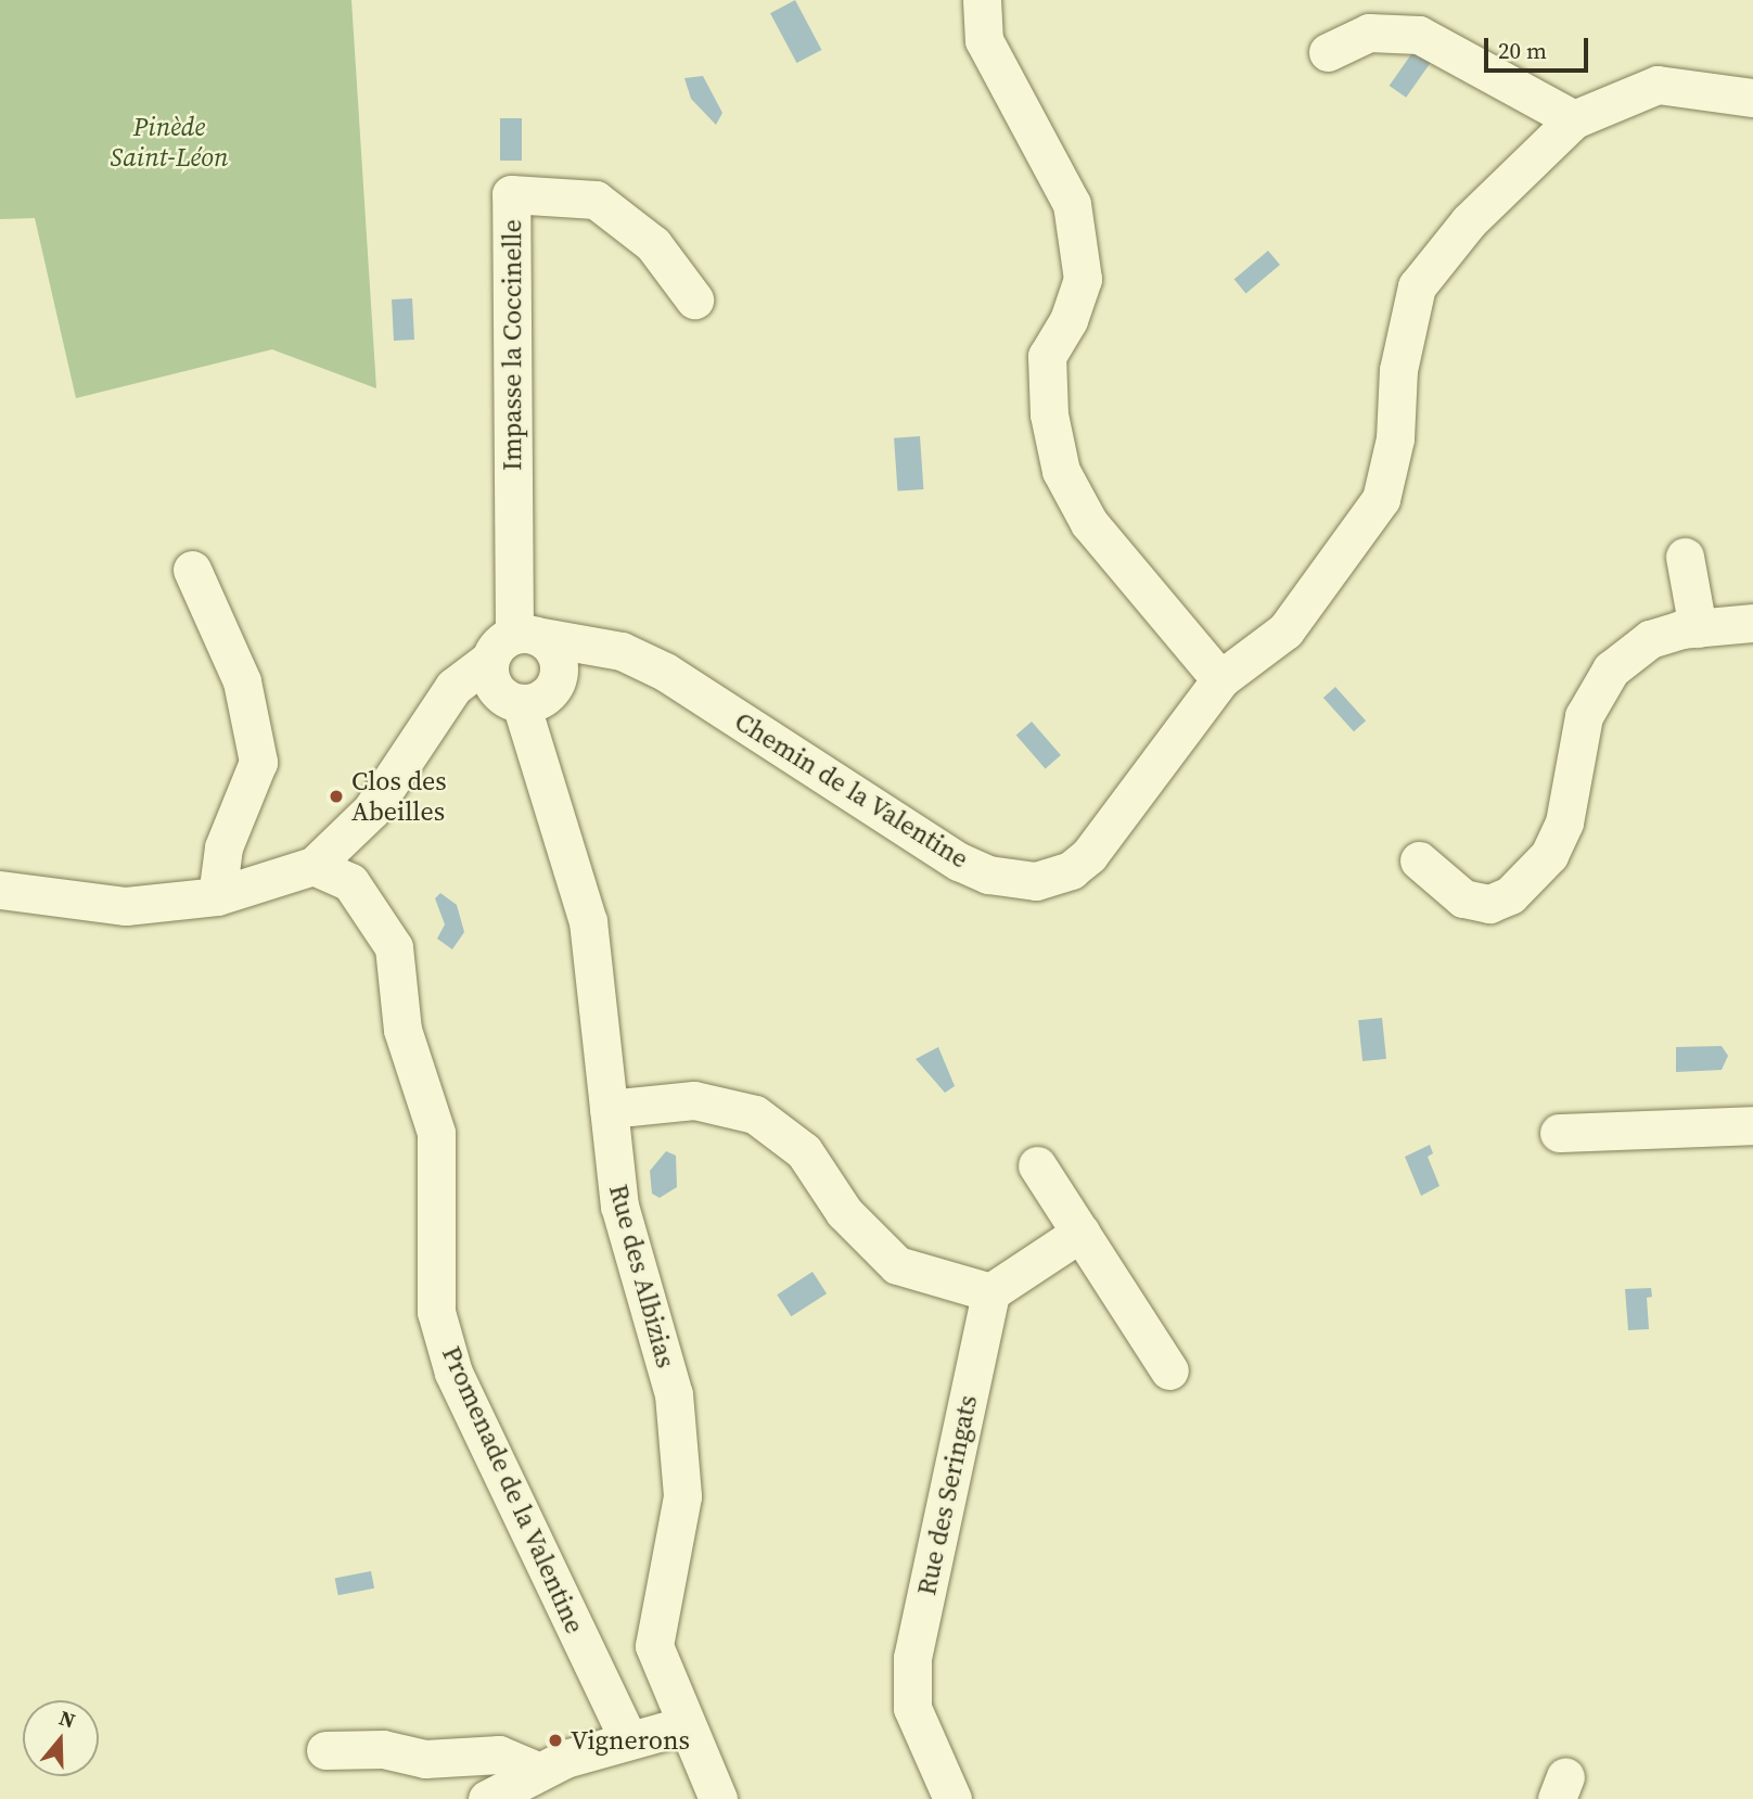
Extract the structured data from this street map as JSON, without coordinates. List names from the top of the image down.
{
  "streets": {
    "street": [
      "Impasse la Coccinelle",
      "Chemin de la Valentine",
      "Rue des Albizias",
      "Promenade de la Valentine",
      "Rue des Seringats"
    ]
  },
  "crossings": [
    ["Impasse la Coccinelle", "Chemin de la Valentine"],
    ["Impasse la Coccinelle", "Rue des Albizias"],
    ["Chemin de la Valentine", "Rue des Albizias"]
  ],
  "parks": ["Pinède Saint-Léon"],
  "places": ["Clos des Abeilles", "Vignerons"],
  "scale_bar": "20 m",
  "north": "top"
}
